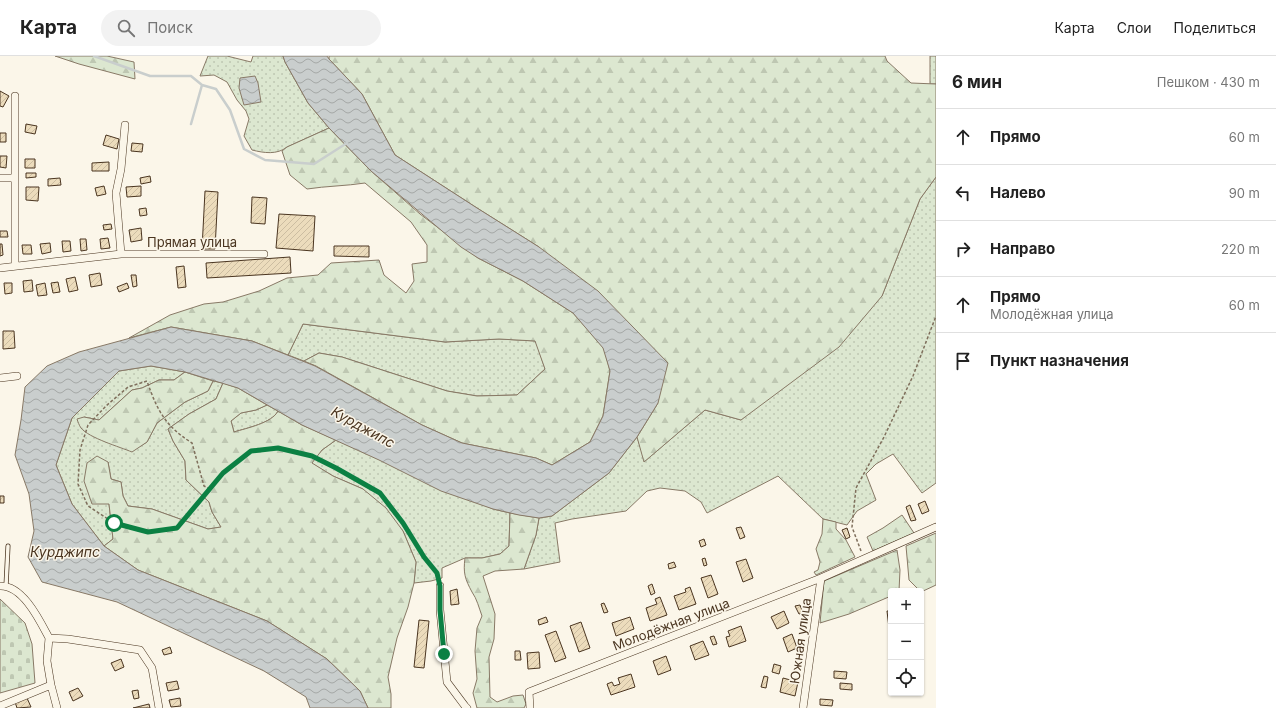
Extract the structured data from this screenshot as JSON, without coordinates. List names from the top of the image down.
{
  "streets": {
    "street": ["Прямая улица", "Молодёжная улица", "Южная улица"]
  },
  "crossings": [
    ["Молодёжная улица", "Южная улица"]
  ],
  "water": ["Курджипс"],
  "page": {
    "header": "Карта",
    "search": "Поиск",
    "nav": ["Карта", "Слои", "Поделиться"],
    "heading": ["6 мин", "Пешком · 430 m"],
    "list": [
      ["Прямо", "60 m"],
      ["Налево", "90 m"],
      ["Направо", "220 m"],
      ["Прямо", "Молодёжная улица", "60 m"],
      "Пункт назначения"
    ],
    "map_buttons": ["+", "−"]
  }
}
